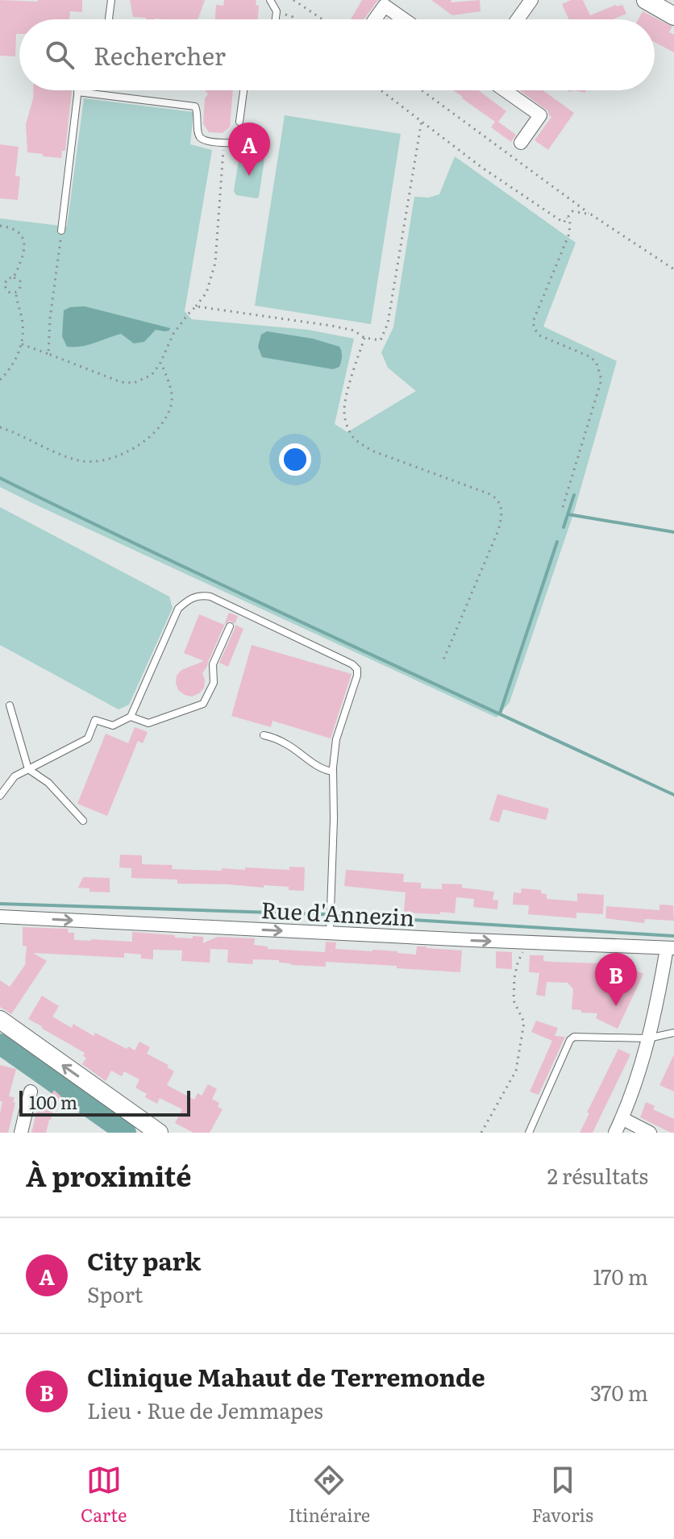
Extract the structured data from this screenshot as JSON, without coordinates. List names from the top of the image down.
{
  "streets": {
    "street": ["Rue d'Annezin"]
  },
  "one_way": ["Rue d'Annezin"],
  "scale_bar": "100 m",
  "page": {
    "search": "Rechercher",
    "pins": ["A", "B"],
    "scale": "100 m",
    "heading": ["À proximité", "2 résultats"],
    "list": [
      {
        "mark": "A",
        "name": "City park",
        "note": "Sport",
        "value": "170 m"
      },
      {
        "mark": "B",
        "name": "Clinique Mahaut de Terremonde",
        "note": "Lieu · Rue de Jemmapes",
        "value": "370 m"
      }
    ],
    "nav": ["Carte", "Itinéraire", "Favoris"]
  }
}
